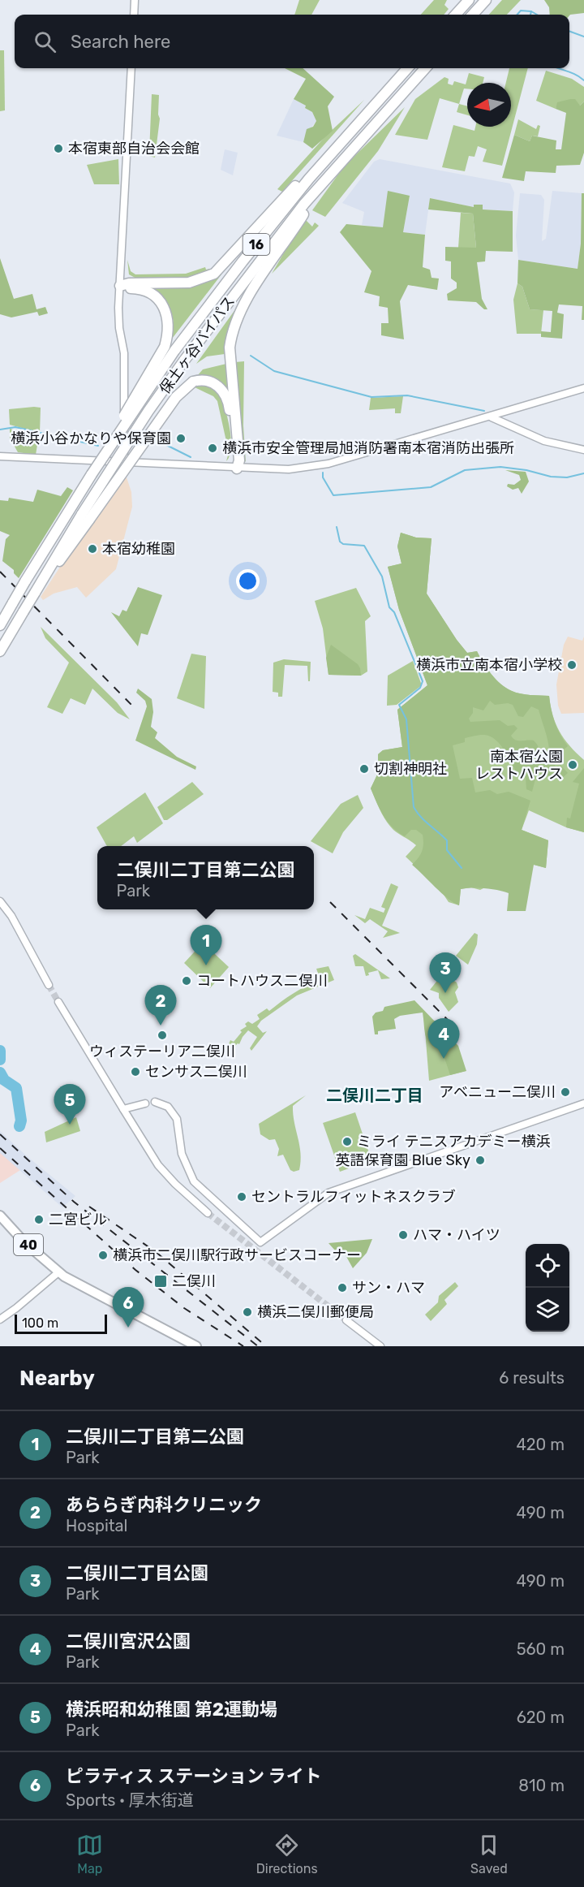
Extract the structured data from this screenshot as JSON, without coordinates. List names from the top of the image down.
{
  "streets": {
    "highway": ["16", "保土ヶ谷バイパス"],
    "main road": ["40"]
  },
  "districts": ["二俣川二丁目"],
  "places": {
    "other": [
      "本宿東部自治会会館",
      "横浜小谷かなりや保育園",
      "横浜市安全管理局旭消防署南本宿消防出張所",
      "本宿幼稚園",
      "横浜市立南本宿小学校",
      "南本宿公園 レストハウス",
      "切割神明社",
      "コートハウス二俣川",
      "ウィステーリア二俣川",
      "センサス二俣川",
      "アベニュー二俣川",
      "ミライ テニスアカデミー横浜",
      "英語保育園 Blue Sky",
      "セントラルフィットネスクラブ",
      "二宮ビル",
      "ハマ・ハイツ",
      "横浜市二俣川駅行政サービスコーナー",
      "サン・ハマ",
      "横浜二俣川郵便局"
    ],
    "transit": ["二俣川"]
  },
  "scale_bar": "100 m",
  "north": "left",
  "page": {
    "search": "Search here",
    "popup": ["二俣川二丁目第二公園", "Park"],
    "pins": [
      "1",
      "3",
      "2",
      "4",
      "5",
      "6"
    ],
    "scale": "100 m",
    "heading": ["Nearby", "6 results"],
    "list": [
      {
        "mark": "1",
        "name": "二俣川二丁目第二公園",
        "note": "Park",
        "value": "420 m"
      },
      {
        "mark": "2",
        "name": "あららぎ内科クリニック",
        "note": "Hospital",
        "value": "490 m"
      },
      {
        "mark": "3",
        "name": "二俣川二丁目公園",
        "note": "Park",
        "value": "490 m"
      },
      {
        "mark": "4",
        "name": "二俣川宮沢公園",
        "note": "Park",
        "value": "560 m"
      },
      {
        "mark": "5",
        "name": "横浜昭和幼稚園 第2運動場",
        "note": "Park",
        "value": "620 m"
      },
      {
        "mark": "6",
        "name": "ピラティス ステーション ライト",
        "note": "Sports · 厚木街道",
        "value": "810 m"
      }
    ],
    "nav": ["Map", "Directions", "Saved"]
  }
}
